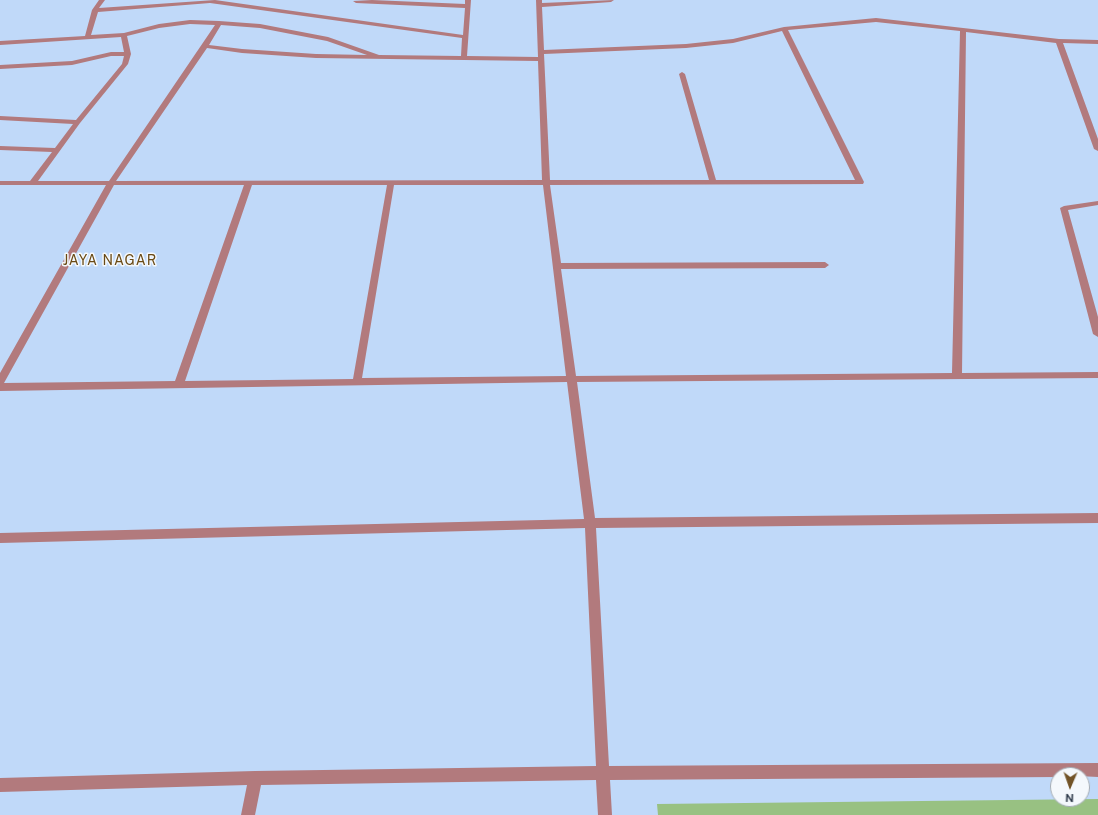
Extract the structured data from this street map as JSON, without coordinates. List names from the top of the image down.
{
  "districts": ["JAYA NAGAR"],
  "north": "bottom"
}
